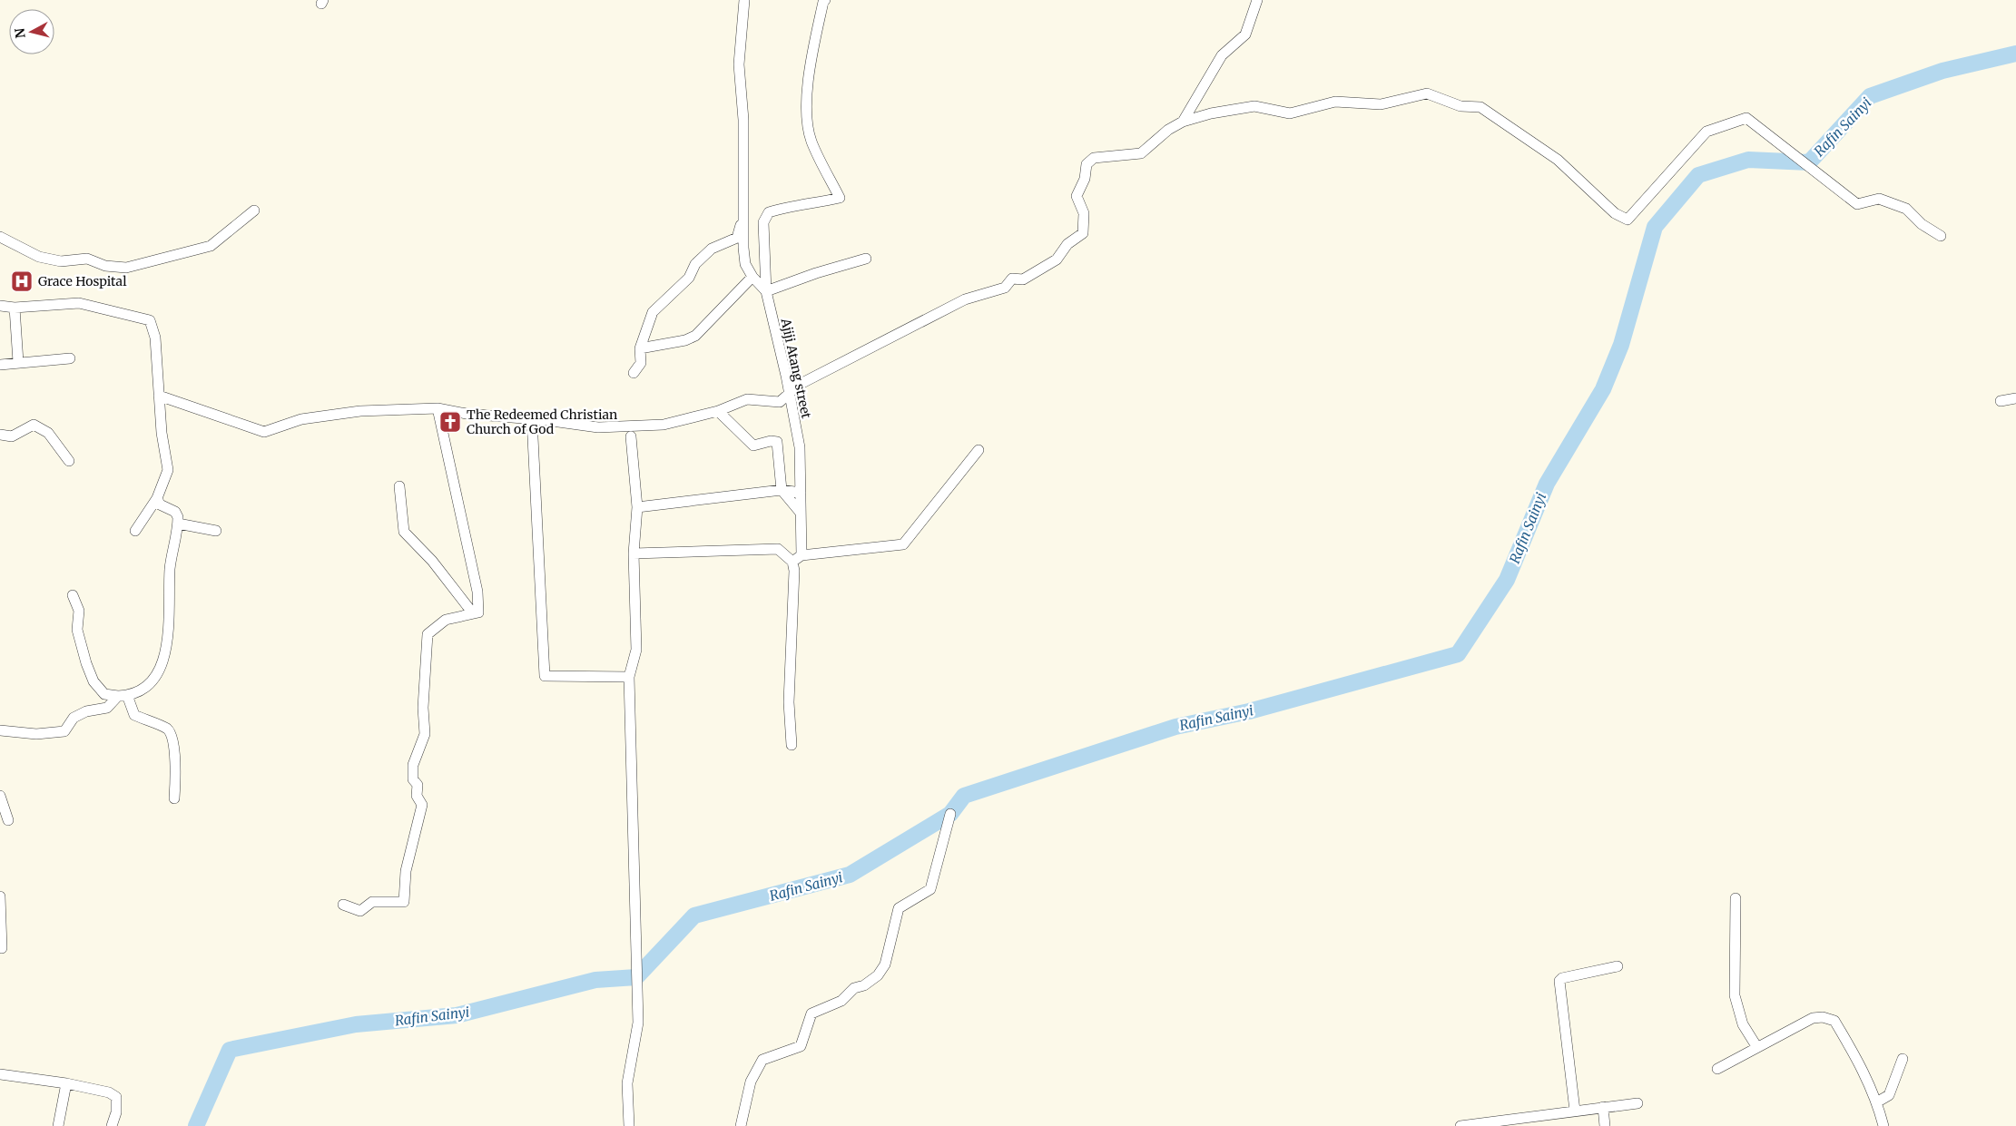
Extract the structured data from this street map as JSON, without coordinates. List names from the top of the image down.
{
  "streets": {
    "street": ["Ajiji Atang street"]
  },
  "water": ["Rafin Sainyi"],
  "places": {
    "hospital": ["Grace Hospital"],
    "church": ["The Redeemed Christian Church of God"]
  },
  "north": "left"
}
